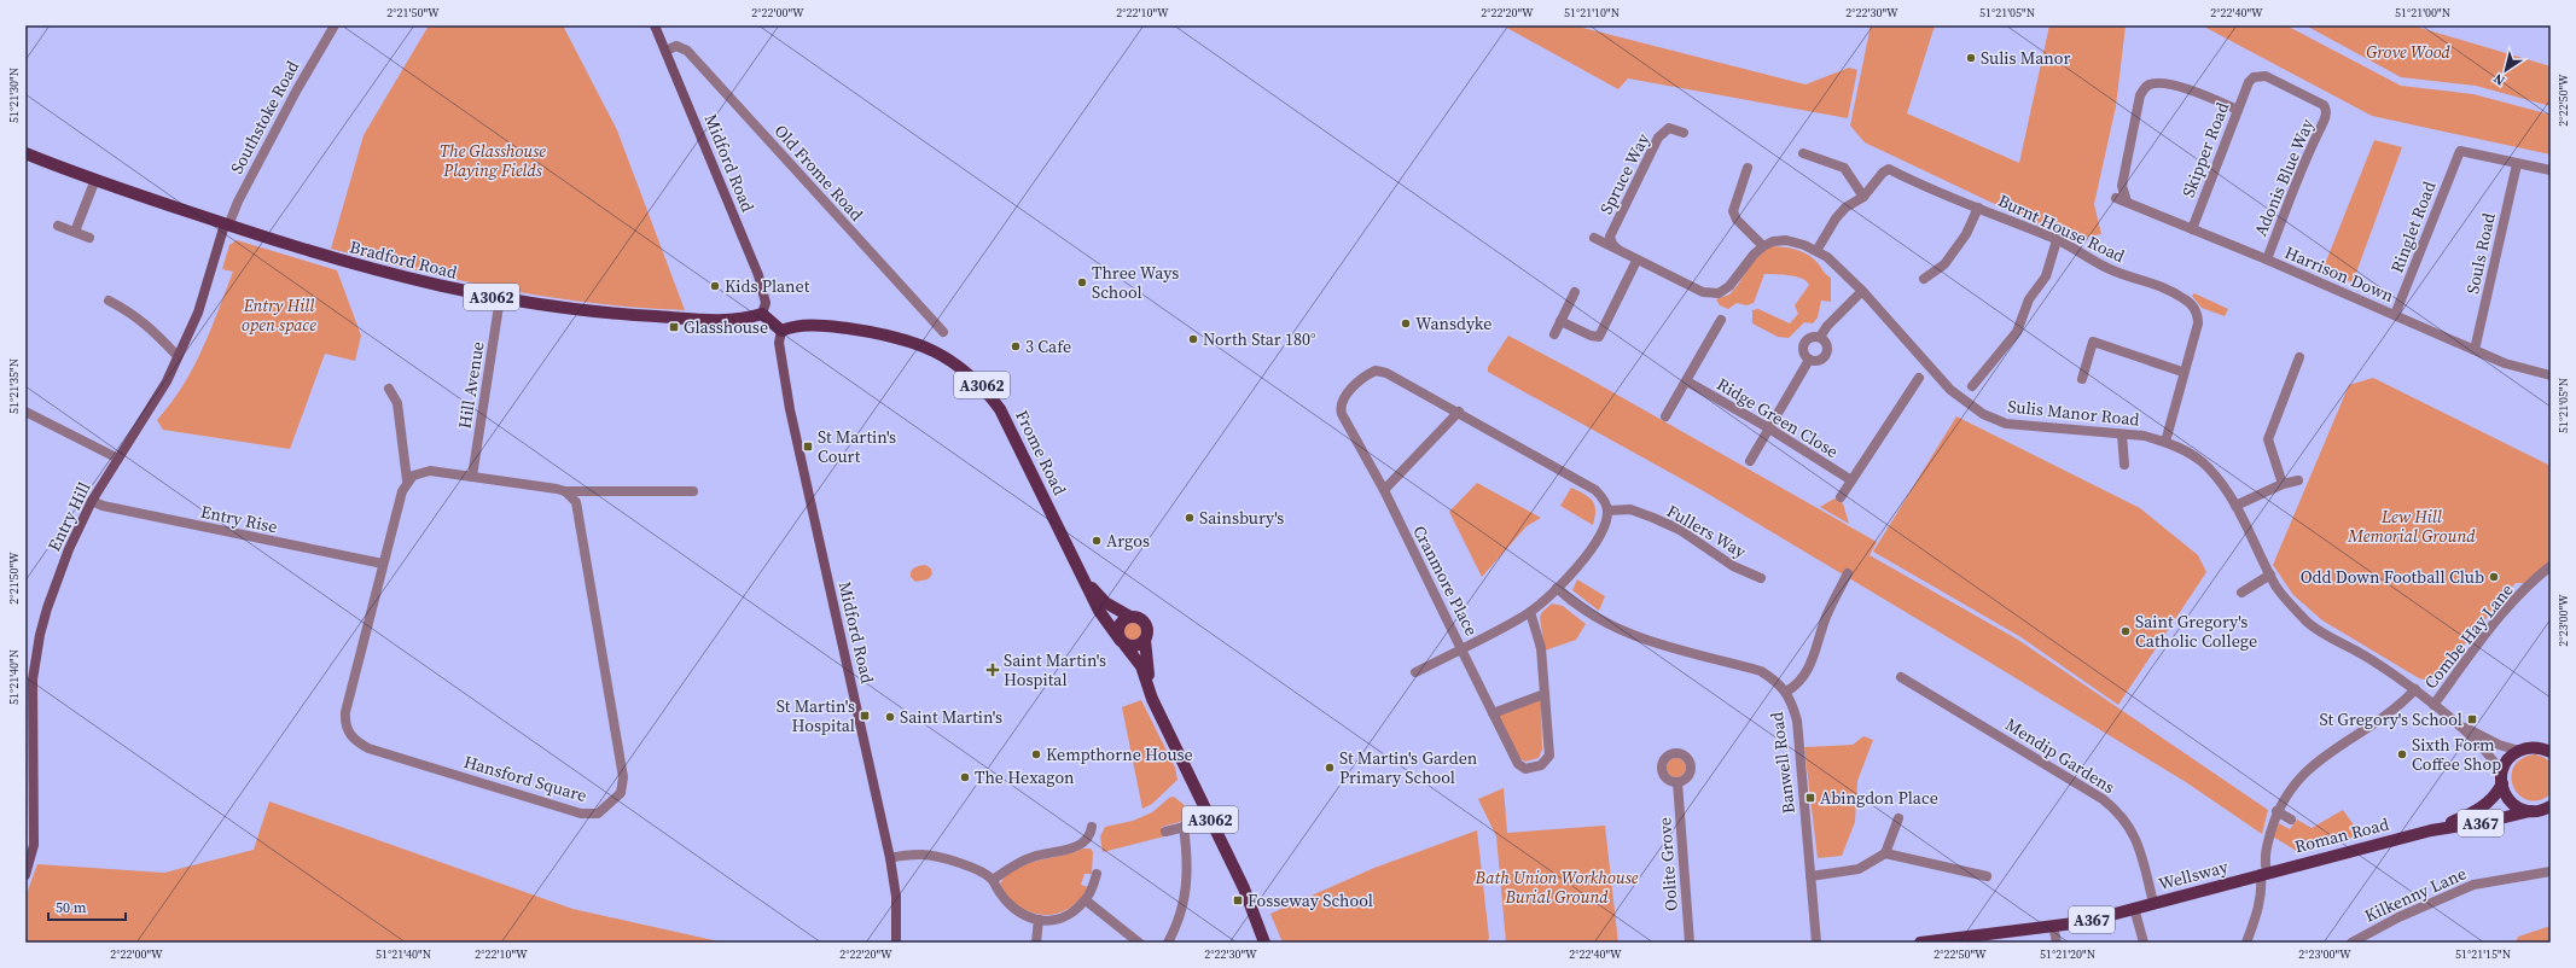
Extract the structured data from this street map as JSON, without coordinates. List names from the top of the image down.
{
  "streets": {
    "main road": [
      "Midford Road",
      "Bradford Road",
      "A3062",
      "Frome Road",
      "Entry Hill",
      "A367",
      "Roman Road",
      "Wellsway"
    ],
    "street": [
      "Southstoke Road",
      "Skipper Road",
      "Old Frome Road",
      "Spruce Way",
      "Adonis Blue Way",
      "Ringlet Road",
      "Burnt House Road",
      "Souls Road",
      "Harrison Down",
      "Hill Avenue",
      "Sulis Manor Road",
      "Ridge Green Close",
      "Entry Rise",
      "Fullers Way",
      "Cranmore Place",
      "Combe Hay Lane",
      "Mendip Gardens",
      "Banwell Road",
      "Hansford Square",
      "Oolite Grove",
      "Kilkenny Lane"
    ]
  },
  "crossings": [
    ["Southstoke Road", "Bradford Road"],
    ["Southstoke Road", "Entry Hill"],
    ["Skipper Road", "Adonis Blue Way"],
    ["Skipper Road", "Harrison Down"],
    ["Midford Road", "Old Frome Road"],
    ["Midford Road", "Bradford Road"],
    ["Midford Road", "Frome Road"],
    ["Adonis Blue Way", "Harrison Down"],
    ["Ringlet Road", "Souls Road"],
    ["Ringlet Road", "Harrison Down"],
    ["Burnt House Road", "Sulis Manor Road"],
    ["Souls Road", "Harrison Down"],
    ["Bradford Road", "Hill Avenue"],
    ["Bradford Road", "Entry Hill"],
    ["Sulis Manor Road", "Combe Hay Lane"],
    ["Sulis Manor Road", "Roman Road"],
    ["Entry Hill", "Entry Rise"],
    ["Entry Rise", "Hansford Square"],
    ["Fullers Way", "Cranmore Place"],
    ["Cranmore Place", "Banwell Road"],
    ["Combe Hay Lane", "Roman Road"],
    ["Combe Hay Lane", "Wellsway"],
    ["Mendip Gardens", "Wellsway"],
    ["Roman Road", "Wellsway"]
  ],
  "parks": [
    "Grove Wood",
    "The Glasshouse Playing Fields",
    "Entry Hill open space",
    "Lew Hill Memorial Ground",
    "Bath Union Workhouse Burial Ground"
  ],
  "places": {
    "other": [
      "Sulis Manor",
      "Three Ways School",
      "Kids Planet",
      "Wansdyke",
      "North Star 180°",
      "3 Cafe",
      "Sainsbury's",
      "Argos",
      "Odd Down Football Club",
      "Saint Gregory's Catholic College",
      "Saint Martin's",
      "Kempthorne House",
      "Sixth Form Coffee Shop",
      "St Martin's Garden Primary School",
      "The Hexagon"
    ],
    "transit": [
      "Glasshouse",
      "St Martin's Court",
      "St Martin's Hospital",
      "St Gregory's School",
      "Abingdon Place",
      "Fosseway School"
    ],
    "health": ["Saint Martin's Hospital"]
  },
  "scale_bar": "50 m",
  "north": "bottom left",
  "coordinates": [
    "2°21'50\"W",
    "2°22'00\"W",
    "2°22'10\"W",
    "2°22'20\"W",
    "51°21'10\"N",
    "2°22'30\"W",
    "51°21'05\"N",
    "2°22'40\"W",
    "51°21'00\"N",
    "51°21'30\"N",
    "2°22'50\"W",
    "51°21'35\"N",
    "2°23'00\"W",
    "51°21'40\"N",
    "51°21'20\"N",
    "51°21'15\"N"
  ]
}
